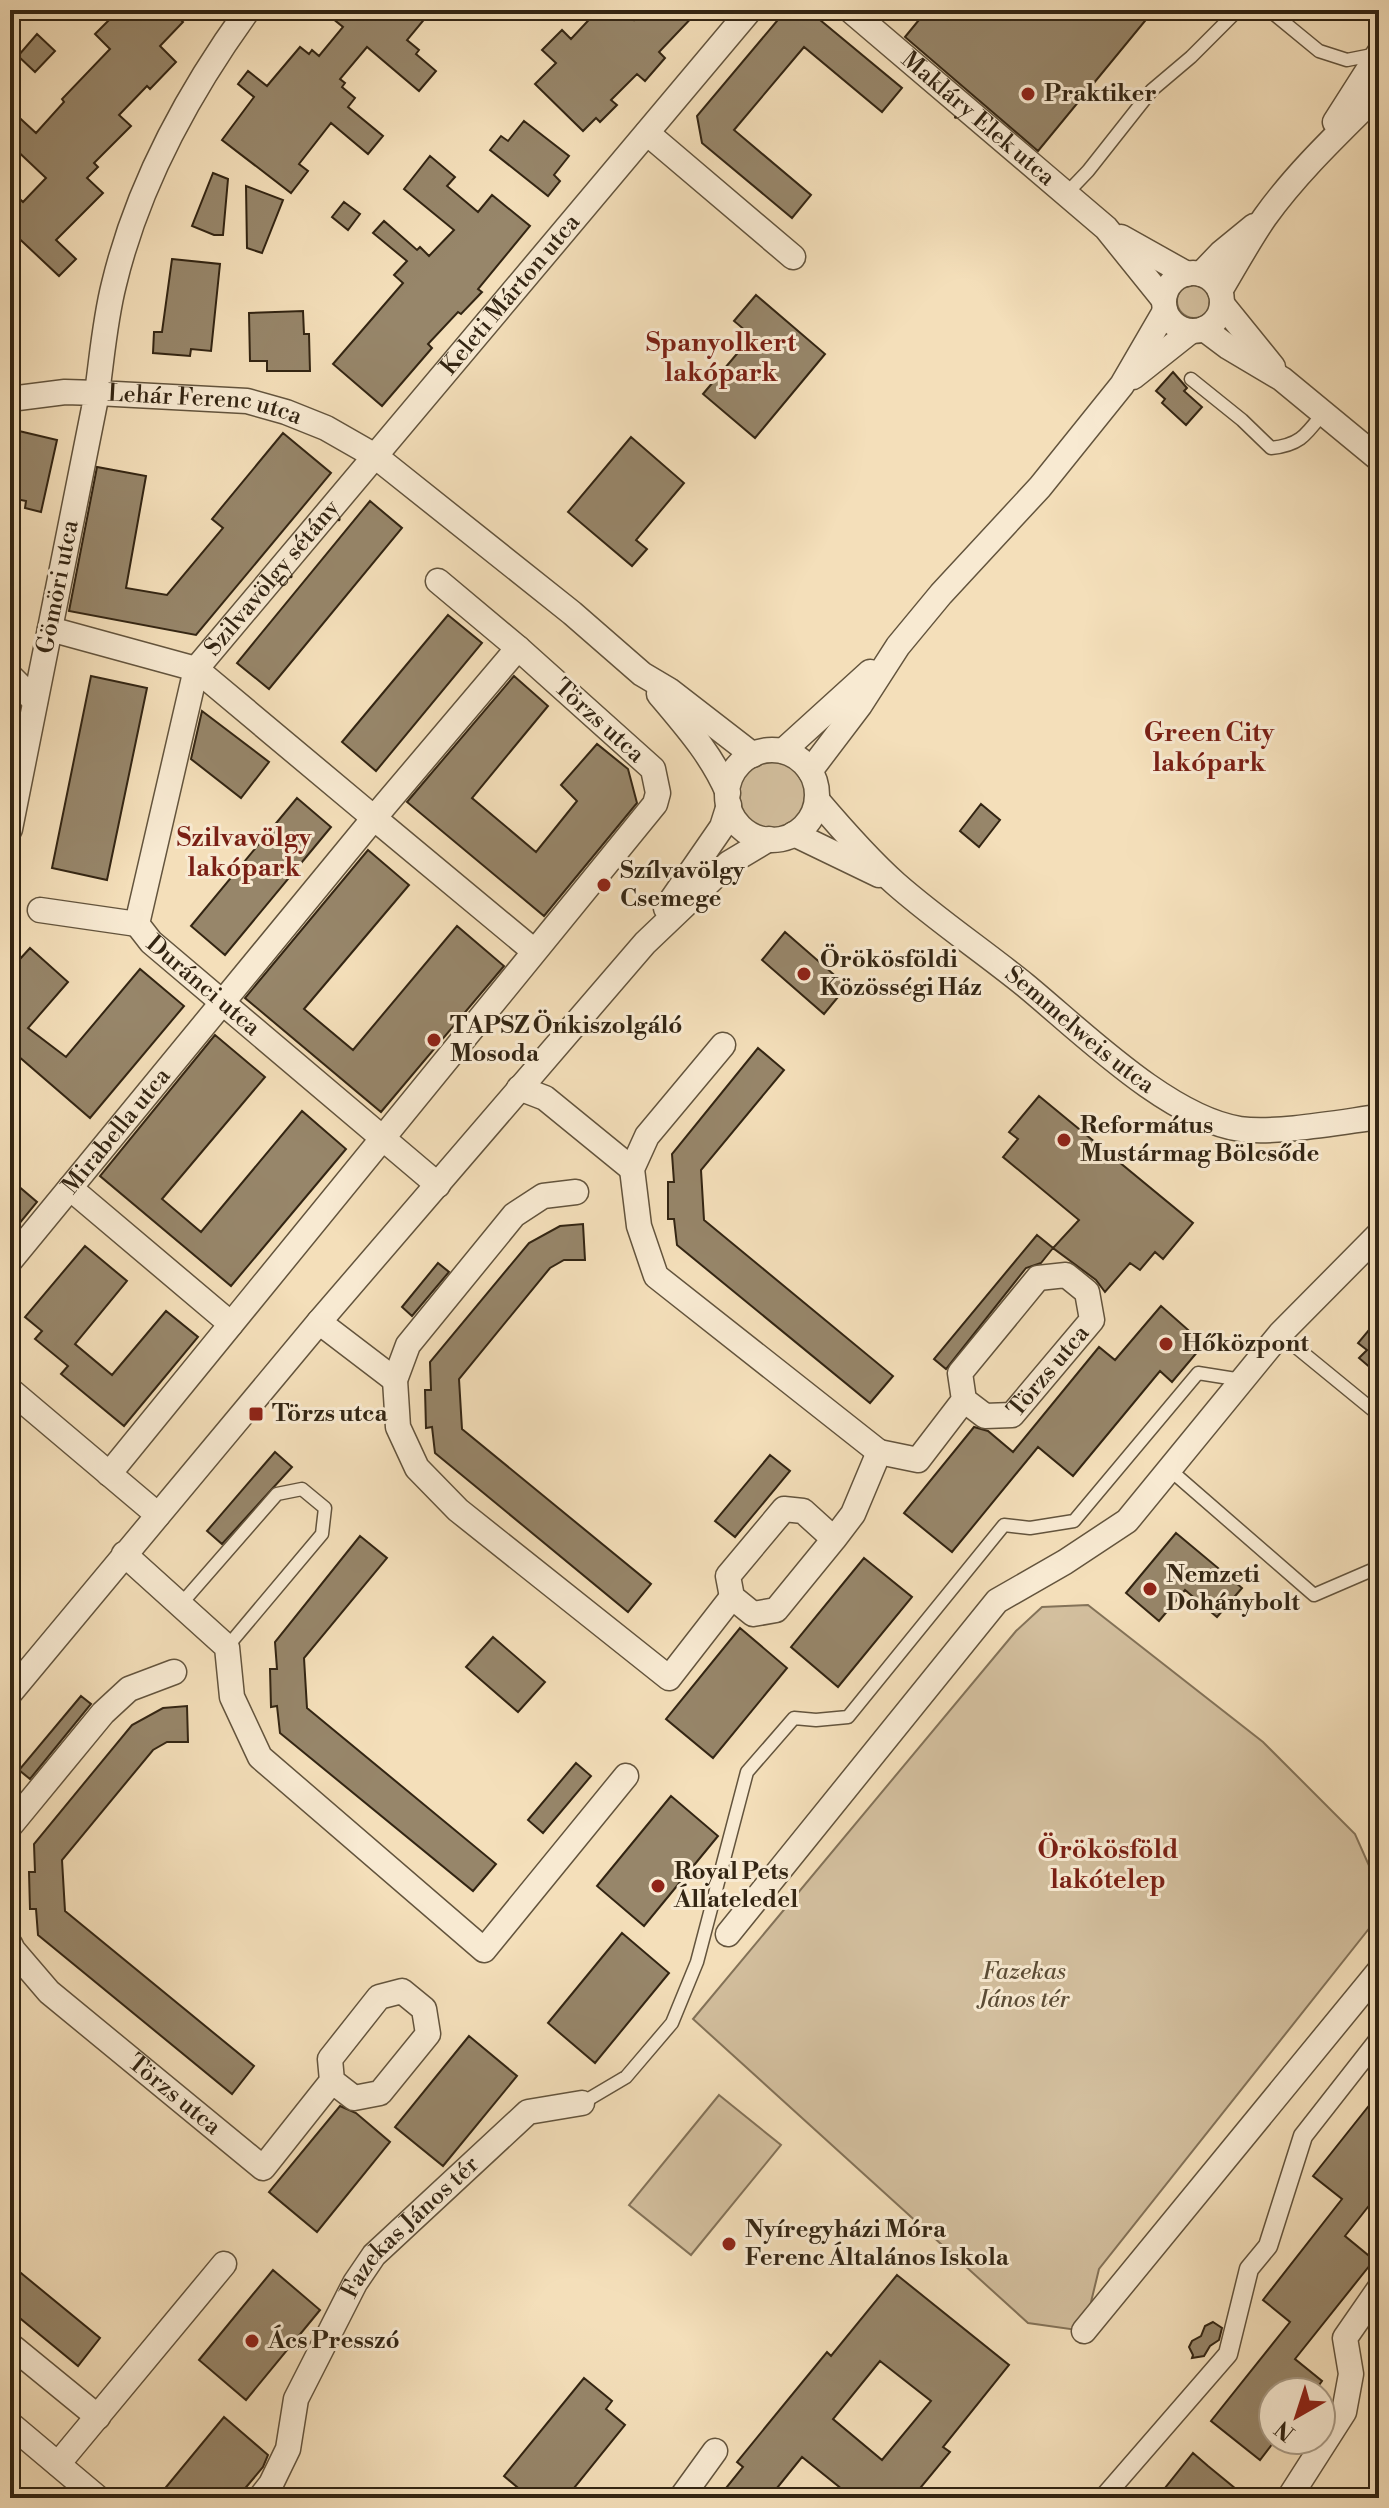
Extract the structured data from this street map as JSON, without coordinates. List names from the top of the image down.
{
  "streets": {
    "street": [
      "Makláry Elek utca",
      "Keleti Márton utca",
      "Lehár Ferenc utca",
      "Szilvavölgy sétány",
      "Gömöri utca",
      "Törzs utca",
      "Duránci utca",
      "Semmelweis utca",
      "Mirabella utca",
      "Fazekas János tér"
    ]
  },
  "crossings": [
    ["Keleti Márton utca", "Lehár Ferenc utca"],
    ["Keleti Márton utca", "Szilvavölgy sétány"],
    ["Lehár Ferenc utca", "Szilvavölgy sétány"],
    ["Lehár Ferenc utca", "Gömöri utca"],
    ["Lehár Ferenc utca", "Semmelweis utca"],
    ["Szilvavölgy sétány", "Törzs utca"],
    ["Szilvavölgy sétány", "Duránci utca"],
    ["Szilvavölgy sétány", "Mirabella utca"],
    ["Törzs utca", "Duránci utca"],
    ["Duránci utca", "Mirabella utca"]
  ],
  "districts": [
    "Spanyolkert lakópark",
    "Green City lakópark",
    "Szilvavölgy lakópark",
    "Örökösföld lakótelep"
  ],
  "parks": ["Fazekas János tér"],
  "places": {
    "other": [
      "Praktiker",
      "Szílvavölgy Csemege",
      "Örökösföldi Közösségi Ház",
      "TAPSZ Önkiszolgáló Mosoda",
      "Református Mustármag Bölcsőde",
      "Hőközpont",
      "Nemzeti Dohánybolt",
      "Royal Pets Állateledel",
      "Nyíregyházi Móra Ferenc Általános Iskola",
      "Ács Presszó"
    ],
    "transit": ["Törzs utca"]
  },
  "north": "bottom left"
}
